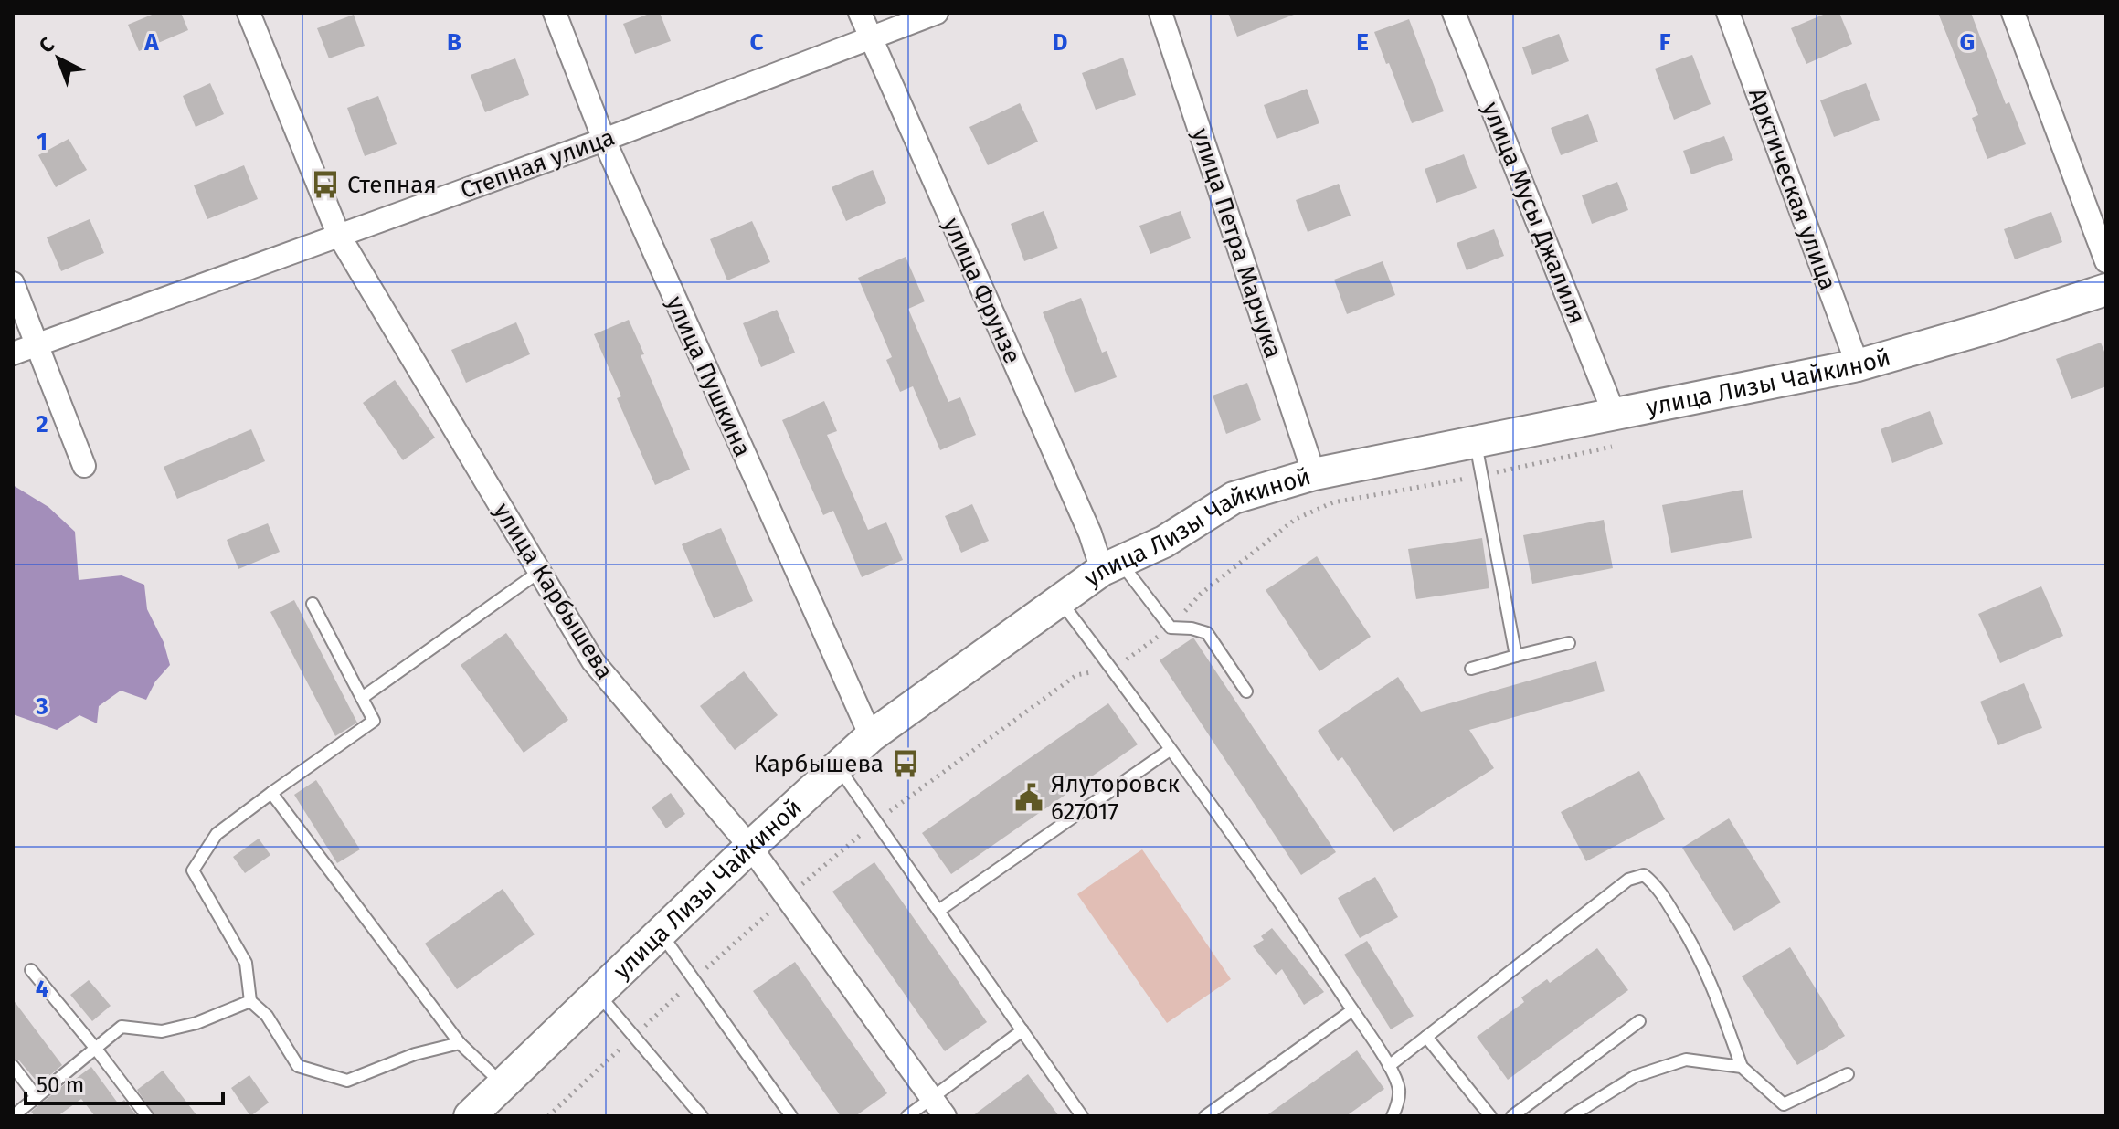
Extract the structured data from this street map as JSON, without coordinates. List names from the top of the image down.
{
  "streets": {
    "street": [
      "Степная улица",
      "Арктическая улица",
      "улица Мусы Джалиля",
      "улица Петра Марчука",
      "улица Фрунзе",
      "улица Пушкина",
      "улица Лизы Чайкиной",
      "улица Карбышева"
    ]
  },
  "crossings": [
    ["Степная улица", "улица Фрунзе"],
    ["Степная улица", "улица Пушкина"],
    ["Степная улица", "улица Карбышева"],
    ["Арктическая улица", "улица Лизы Чайкиной"],
    ["улица Мусы Джалиля", "улица Лизы Чайкиной"],
    ["улица Петра Марчука", "улица Лизы Чайкиной"],
    ["улица Фрунзе", "улица Лизы Чайкиной"],
    ["улица Пушкина", "улица Лизы Чайкиной"],
    ["улица Лизы Чайкиной", "улица Карбышева"]
  ],
  "places": {
    "bus stop": ["Степная", "Карбышева"],
    "public building": ["Ялуторовск 627017"]
  },
  "scale_bar": "50 m",
  "north": "top left",
  "grid": {
    "columns": [
      "A",
      "B",
      "C",
      "D",
      "E",
      "F",
      "G"
    ],
    "rows": [
      "1",
      "2",
      "3",
      "4"
    ]
  }
}
